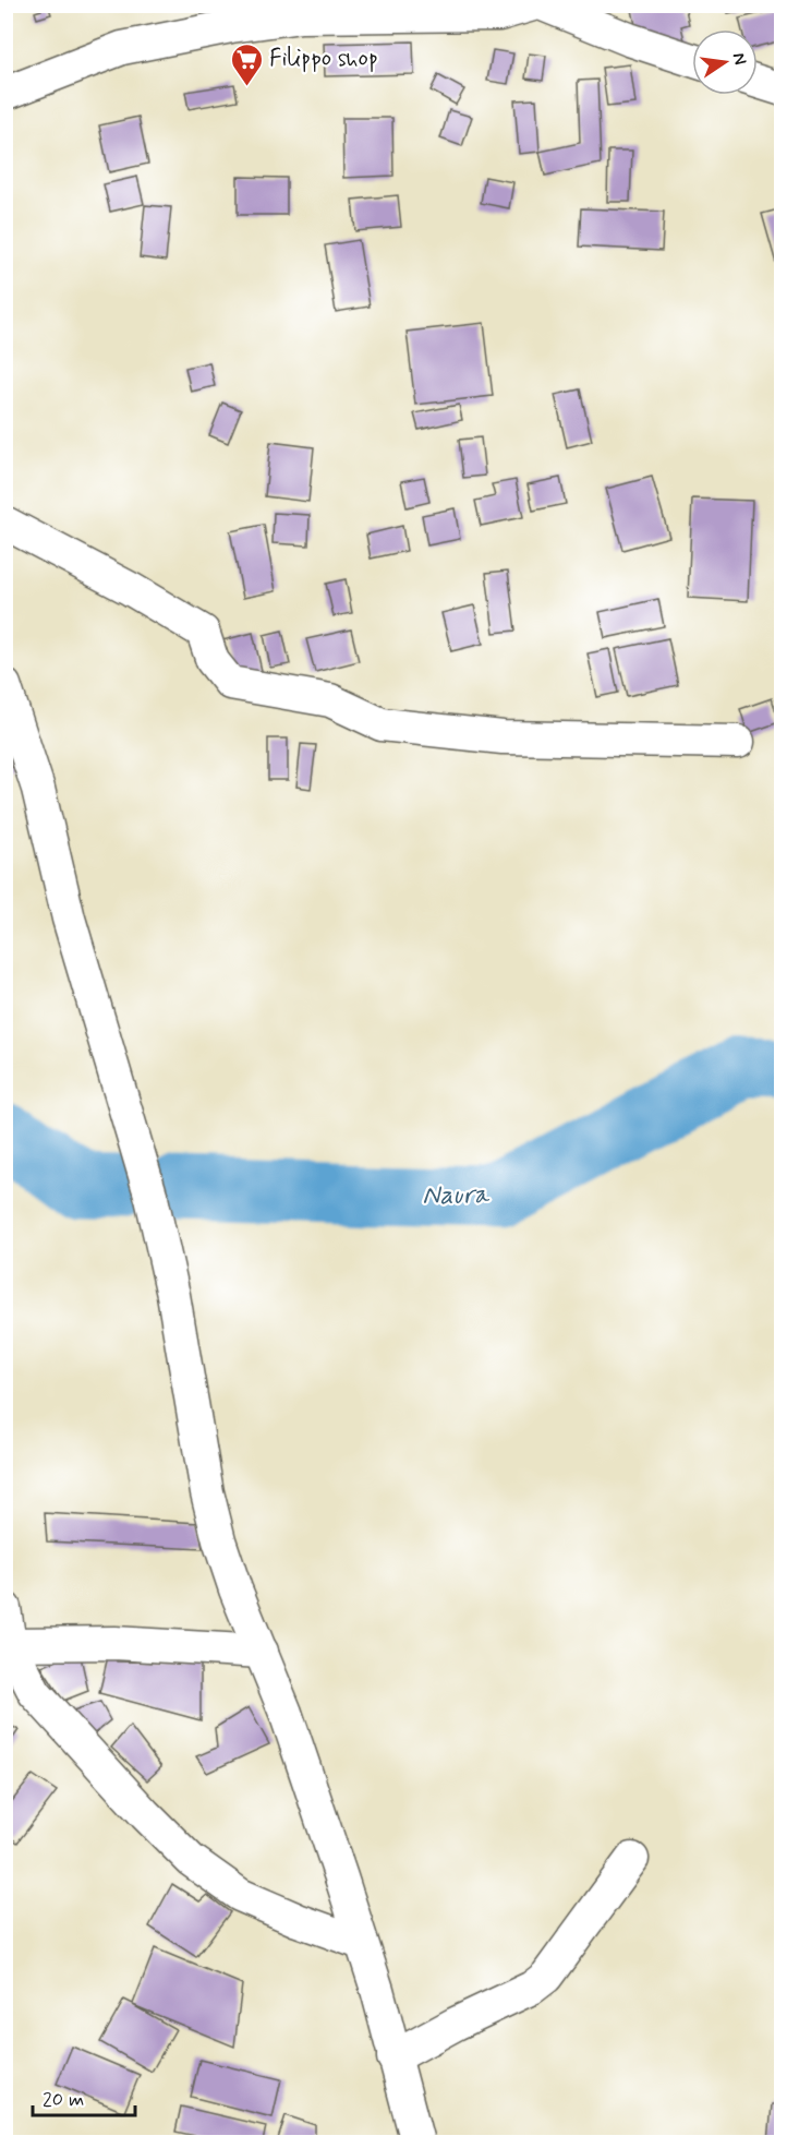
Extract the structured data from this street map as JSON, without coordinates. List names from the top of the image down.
{
  "water": ["Naura"],
  "places": {
    "supermarket": ["Filippo shop"]
  },
  "scale_bar": "20 m",
  "north": "right"
}
